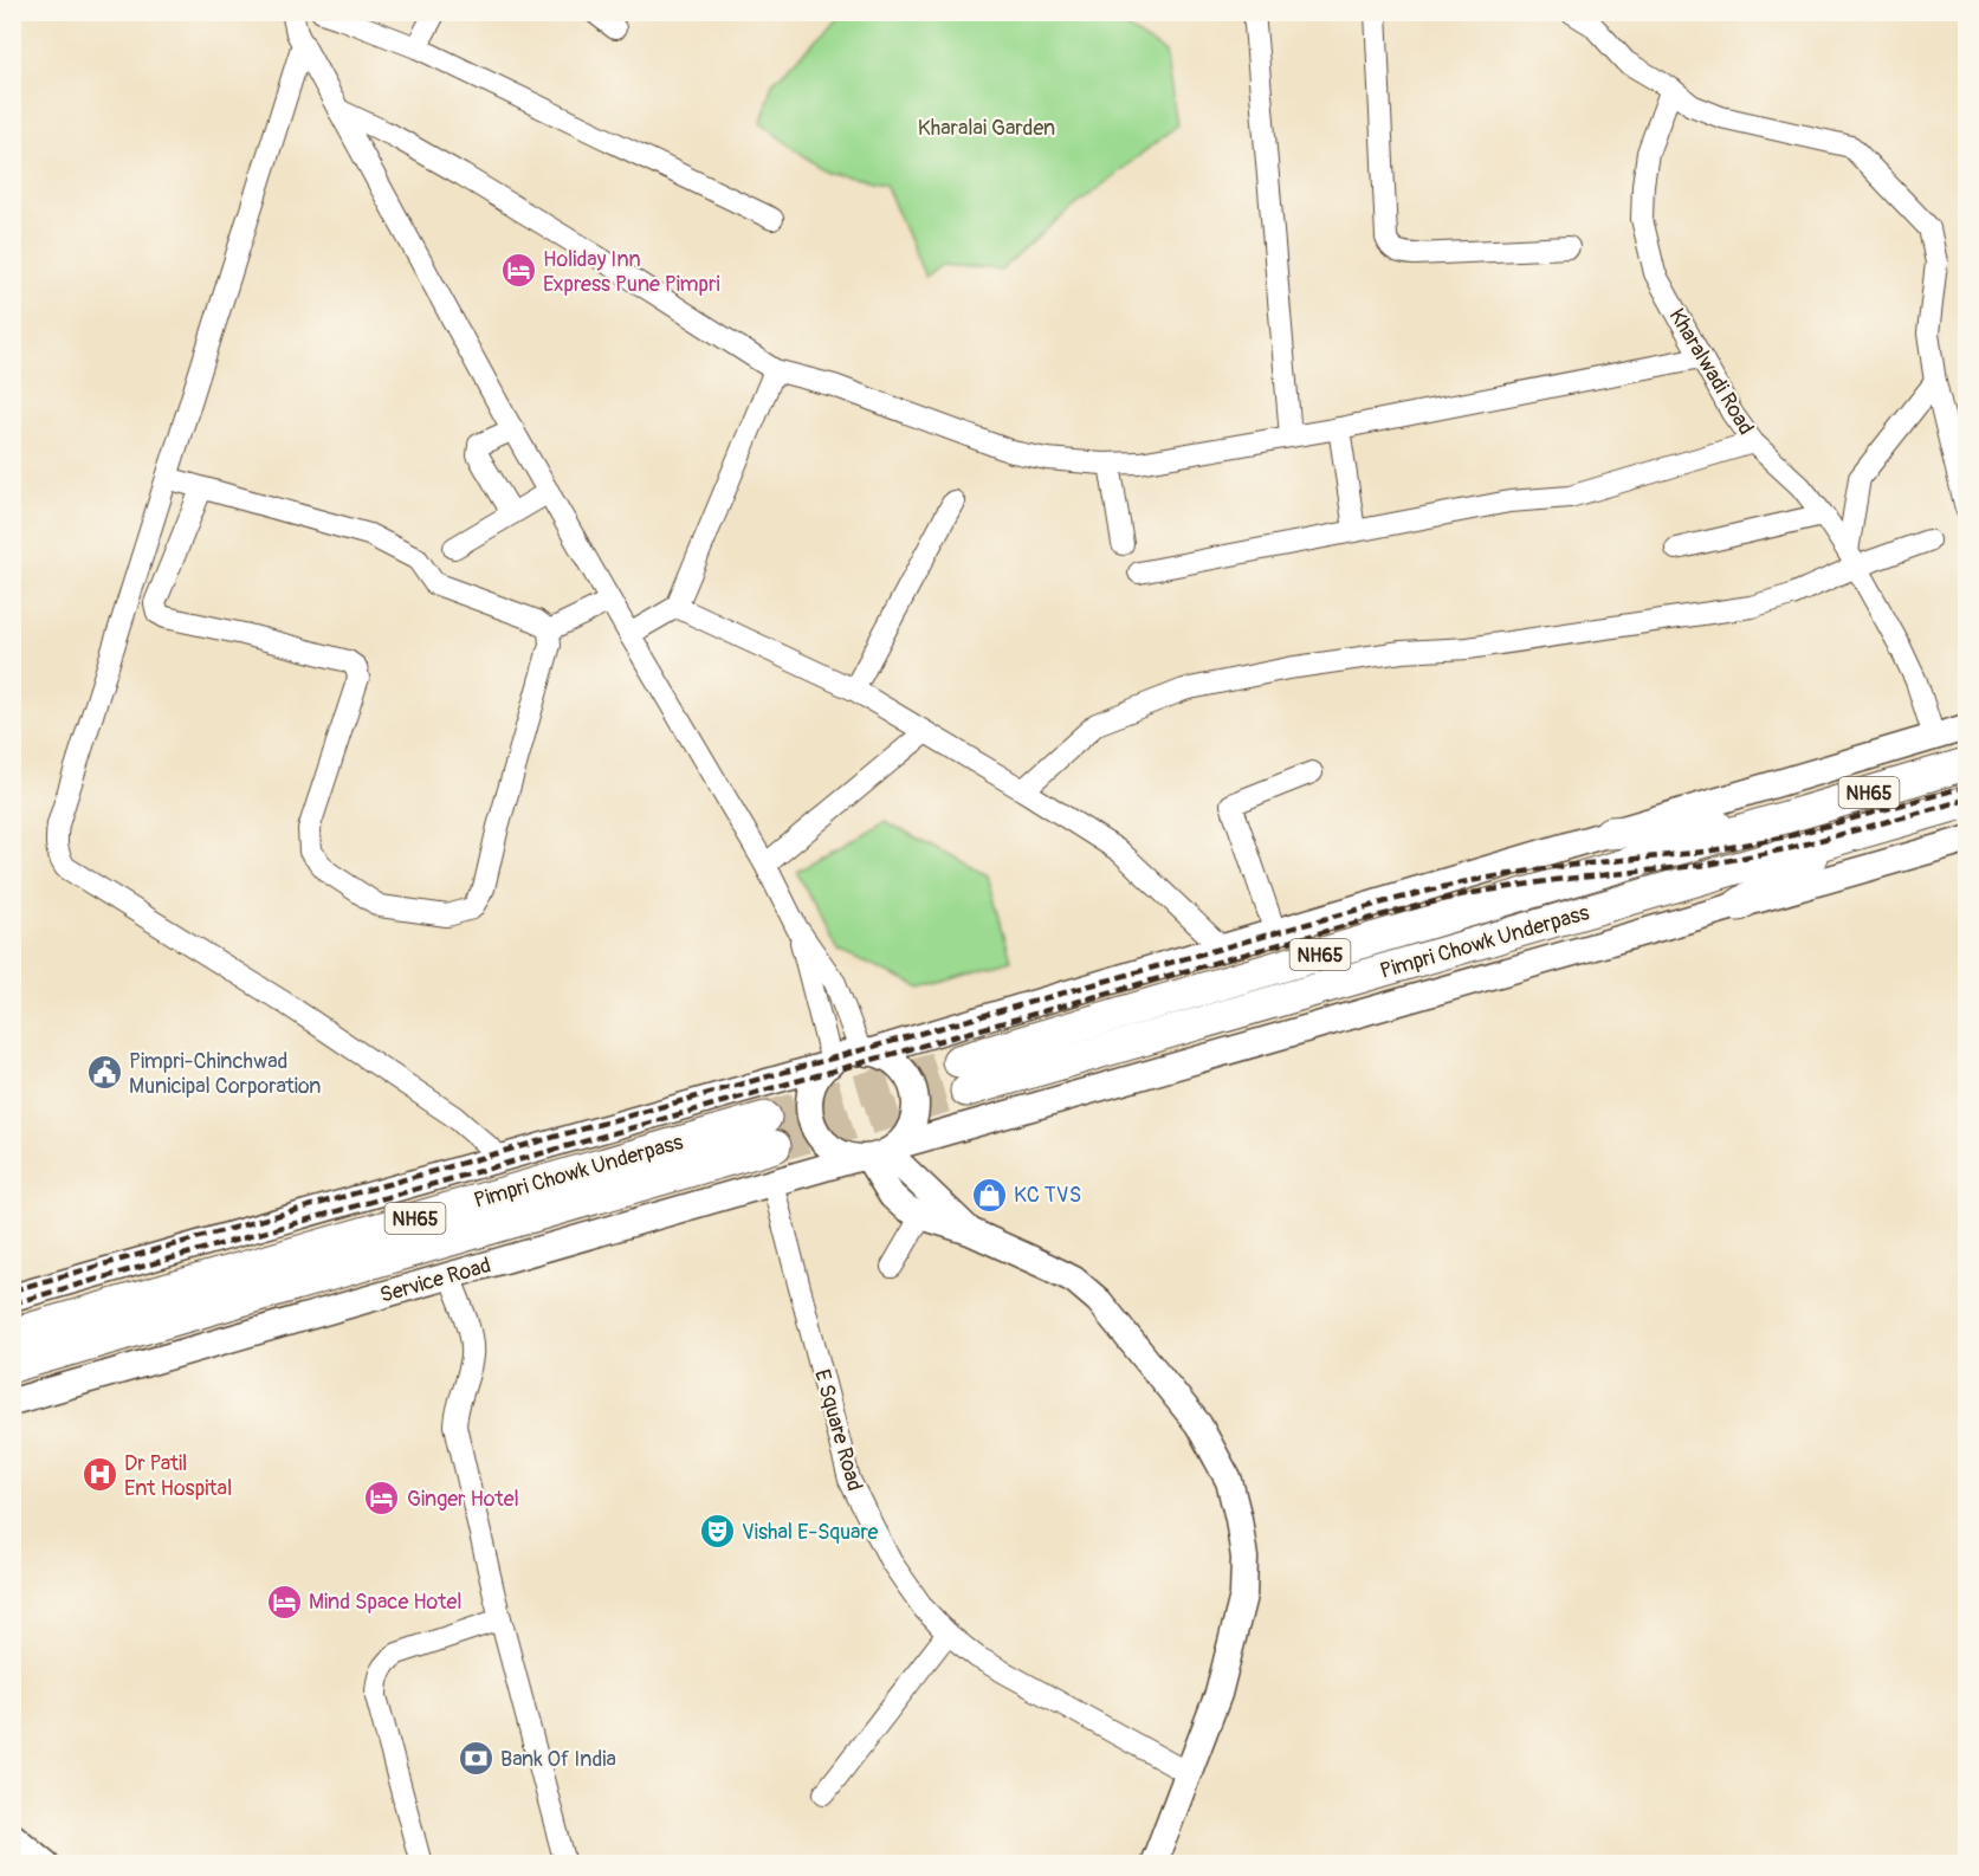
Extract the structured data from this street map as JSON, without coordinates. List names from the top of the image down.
{
  "streets": {
    "highway": ["NH65", "Pimpri Chowk Underpass"],
    "main road": ["Service Road"],
    "street": ["Kharalwadi Road", "E Square Road"]
  },
  "crossings": [
    ["NH65", "Pimpri Chowk Underpass"],
    ["Service Road", "E Square Road"]
  ],
  "parks": ["Kharalai Garden"],
  "places": {
    "hotel": ["Holiday Inn Express Pune Pimpri", "Ginger Hotel", "Mind Space Hotel"],
    "public building": ["Pimpri-Chinchwad Municipal Corporation"],
    "shop": ["KC TVS"],
    "hospital": ["Dr Patil Ent Hospital"],
    "theatre": ["Vishal E-Square"],
    "bank": ["Bank Of India"]
  }
}
